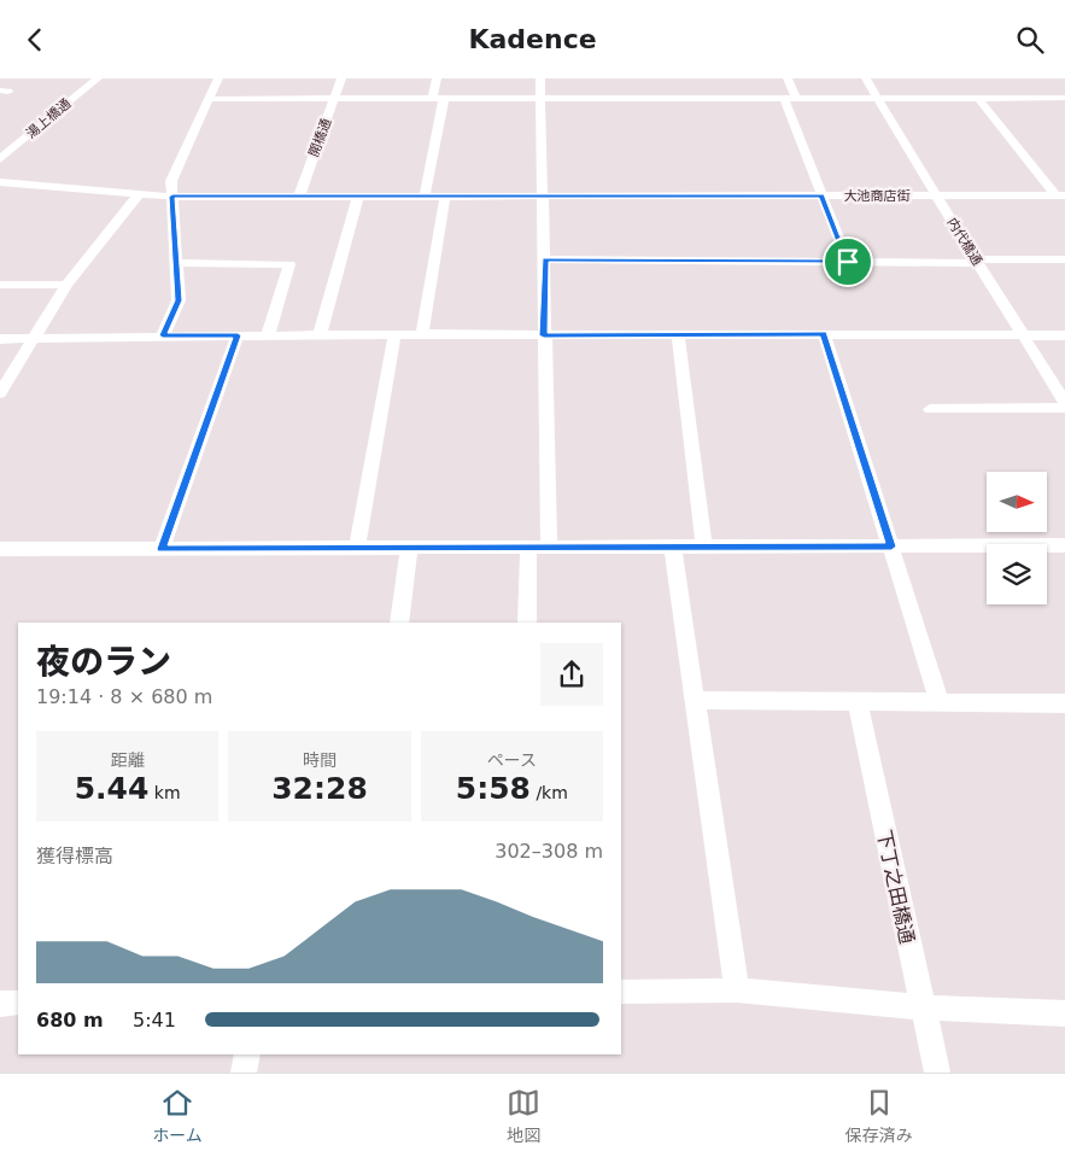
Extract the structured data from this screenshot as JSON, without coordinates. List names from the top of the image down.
{
  "streets": {
    "street": [
      "湯上橋通",
      "開橋通",
      "大池商店街",
      "内代橋通",
      "下丁之田橋通"
    ]
  },
  "crossings": [
    ["開橋通", "大池商店街"],
    ["大池商店街", "内代橋通"]
  ],
  "north": "right",
  "page": {
    "header": "Kadence",
    "heading": ["夜のラン", "19:14 · 8 × 680 m"],
    "stats": [
      ["距離", "5.44 km"],
      ["時間", "32:28"],
      ["ペース", "5:58 /km"]
    ],
    "chart": ["獲得標高", "302–308 m"],
    "list": [
      {
        "name": "680 m",
        "note": "5:41"
      }
    ],
    "tabs": ["ホーム", "地図", "保存済み"]
  }
}
